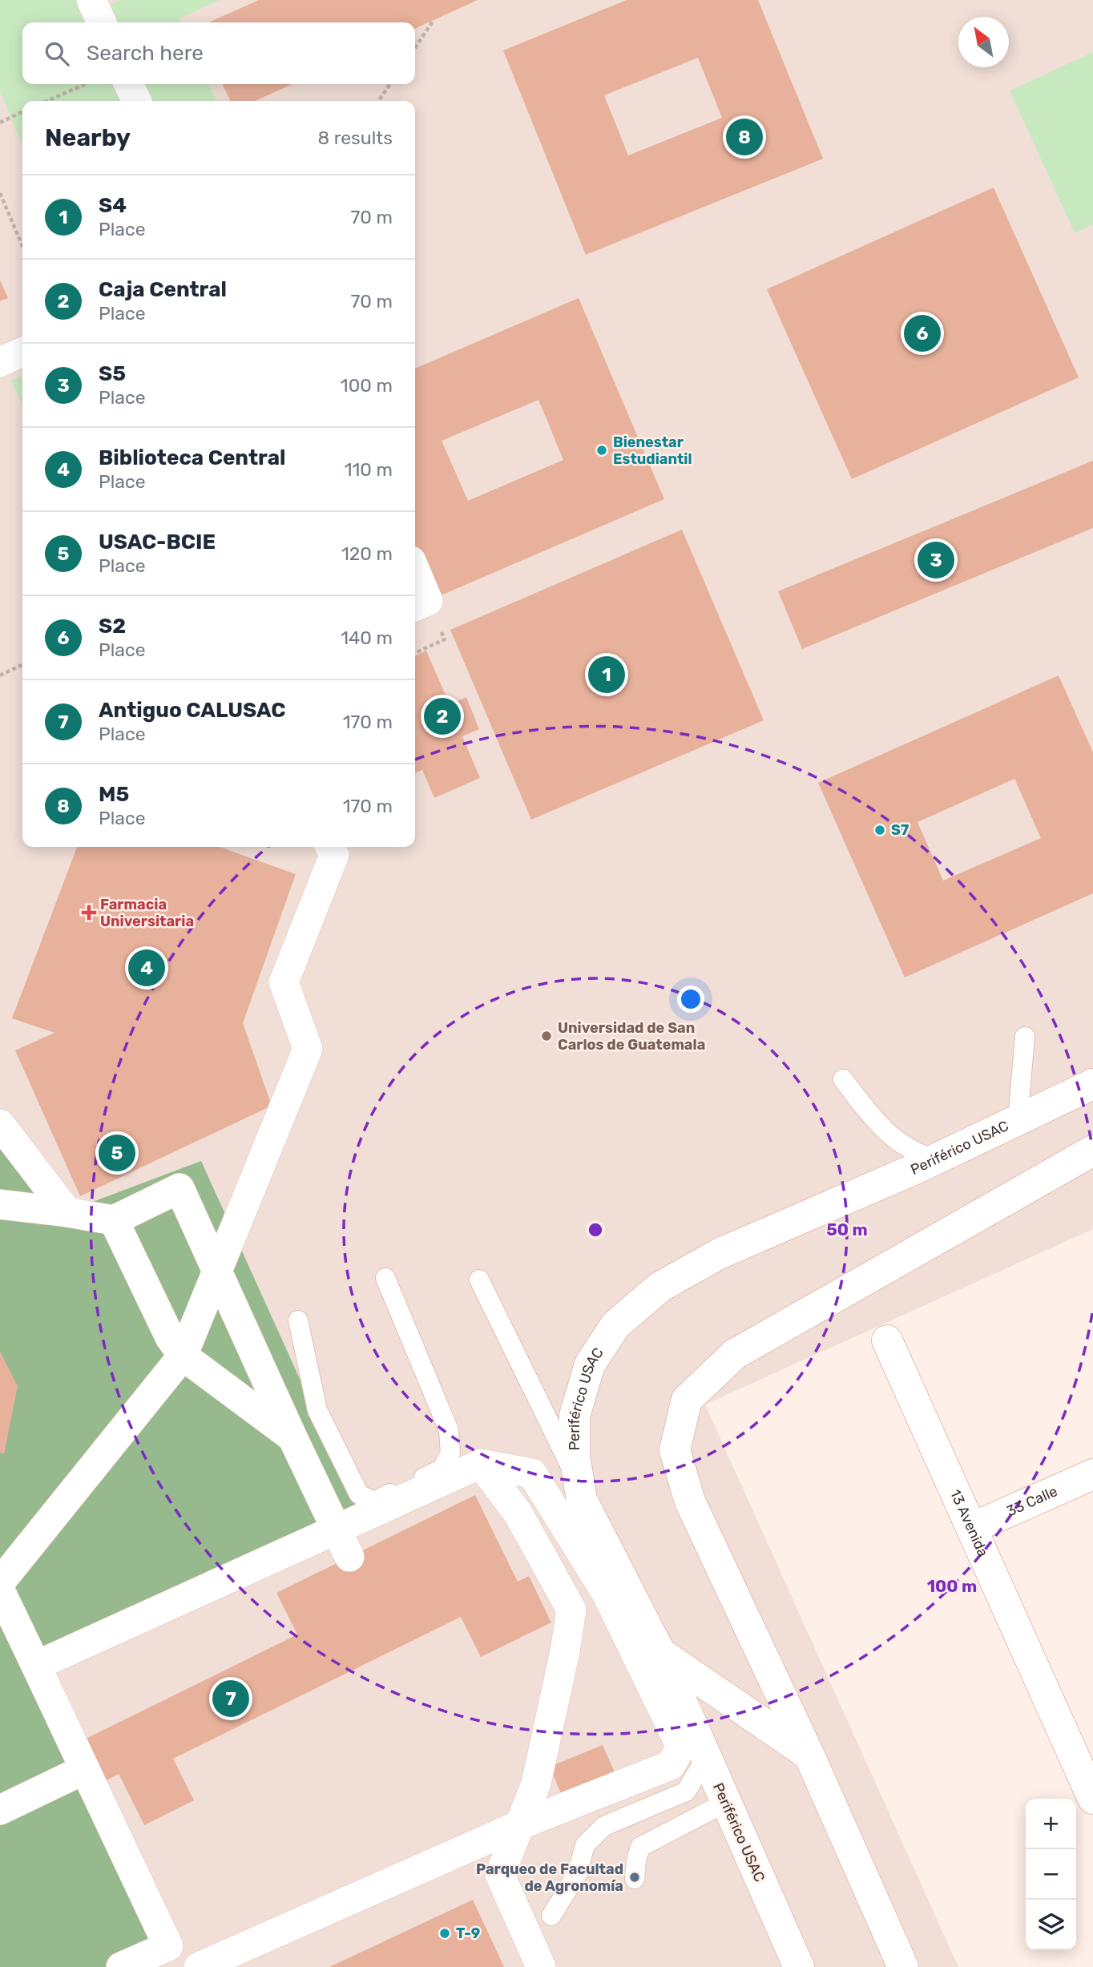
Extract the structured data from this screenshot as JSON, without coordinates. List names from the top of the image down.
{
  "streets": {
    "street": ["Periférico USAC", "33 Calle", "13 Avenida"]
  },
  "crossings": [
    ["33 Calle", "13 Avenida"]
  ],
  "places": {
    "other": [
      "Bienestar Estudiantil",
      "S7",
      "Universidad de San Carlos de Guatemala",
      "Parqueo de Facultad de Agronomía",
      "T-9"
    ],
    "health": ["Farmacia Universitaria"]
  },
  "north": "top left",
  "page": {
    "search": "Search here",
    "heading": ["Nearby", "8 results"],
    "pins": [
      "8",
      "6",
      "3",
      "1",
      "2",
      "4",
      "5",
      "7"
    ],
    "list": [
      {
        "mark": "1",
        "name": "S4",
        "note": "Place",
        "value": "70 m"
      },
      {
        "mark": "2",
        "name": "Caja Central",
        "note": "Place",
        "value": "70 m"
      },
      {
        "mark": "3",
        "name": "S5",
        "note": "Place",
        "value": "100 m"
      },
      {
        "mark": "4",
        "name": "Biblioteca Central",
        "note": "Place",
        "value": "110 m"
      },
      {
        "mark": "5",
        "name": "USAC-BCIE",
        "note": "Place",
        "value": "120 m"
      },
      {
        "mark": "6",
        "name": "S2",
        "note": "Place",
        "value": "140 m"
      },
      {
        "mark": "7",
        "name": "Antiguo CALUSAC",
        "note": "Place",
        "value": "170 m"
      },
      {
        "mark": "8",
        "name": "M5",
        "note": "Place",
        "value": "170 m"
      }
    ],
    "map_buttons": ["+", "−"]
  },
  "rings": ["50 m", "100 m"]
}
